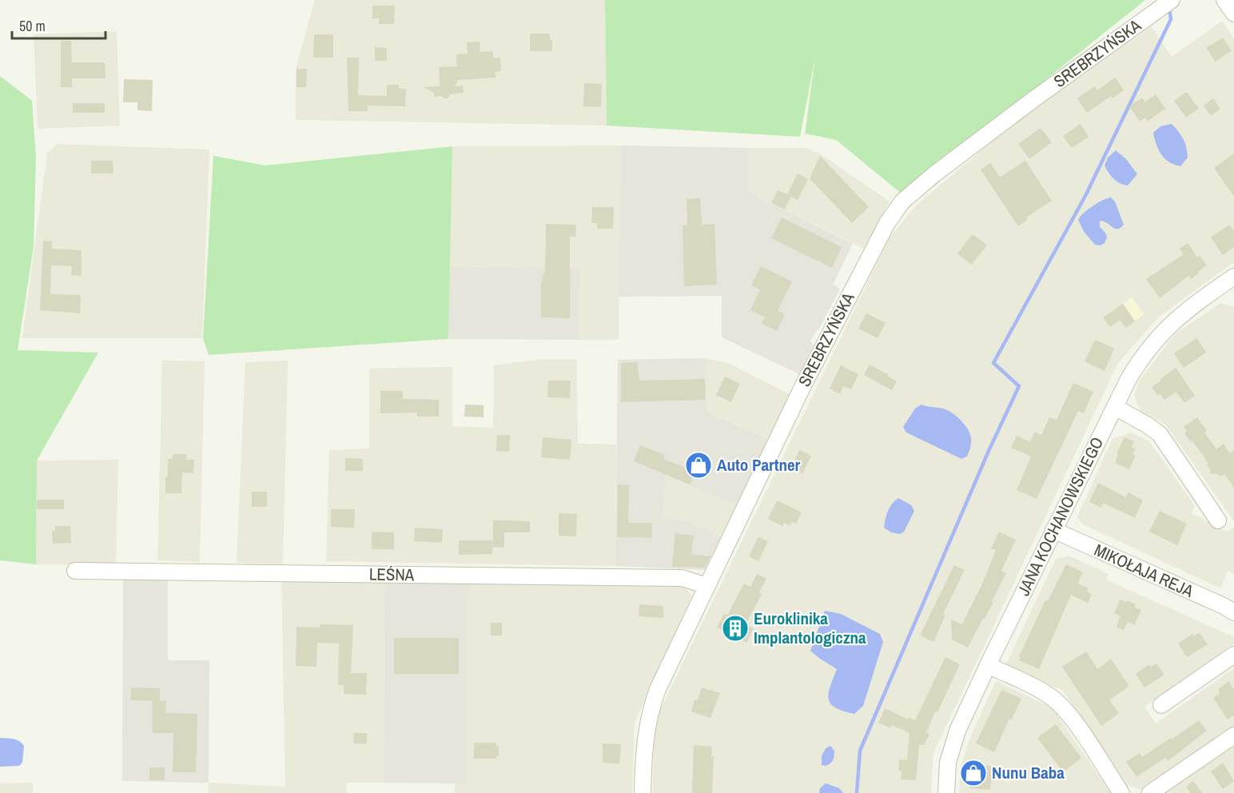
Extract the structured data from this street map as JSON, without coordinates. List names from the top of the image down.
{
  "streets": {
    "street": [
      "SREBRZYŃSKA",
      "JANA KOCHANOWSKIEGO",
      "MIKOŁAJA REJA",
      "LEŚNA"
    ]
  },
  "crossings": [
    ["SREBRZYŃSKA", "LEŚNA"],
    ["JANA KOCHANOWSKIEGO", "MIKOŁAJA REJA"]
  ],
  "places": {
    "shop": ["Auto Partner", "Nunu Baba"],
    "building": ["Euroklinika Implantologiczna"]
  },
  "scale_bar": "50 m"
}
